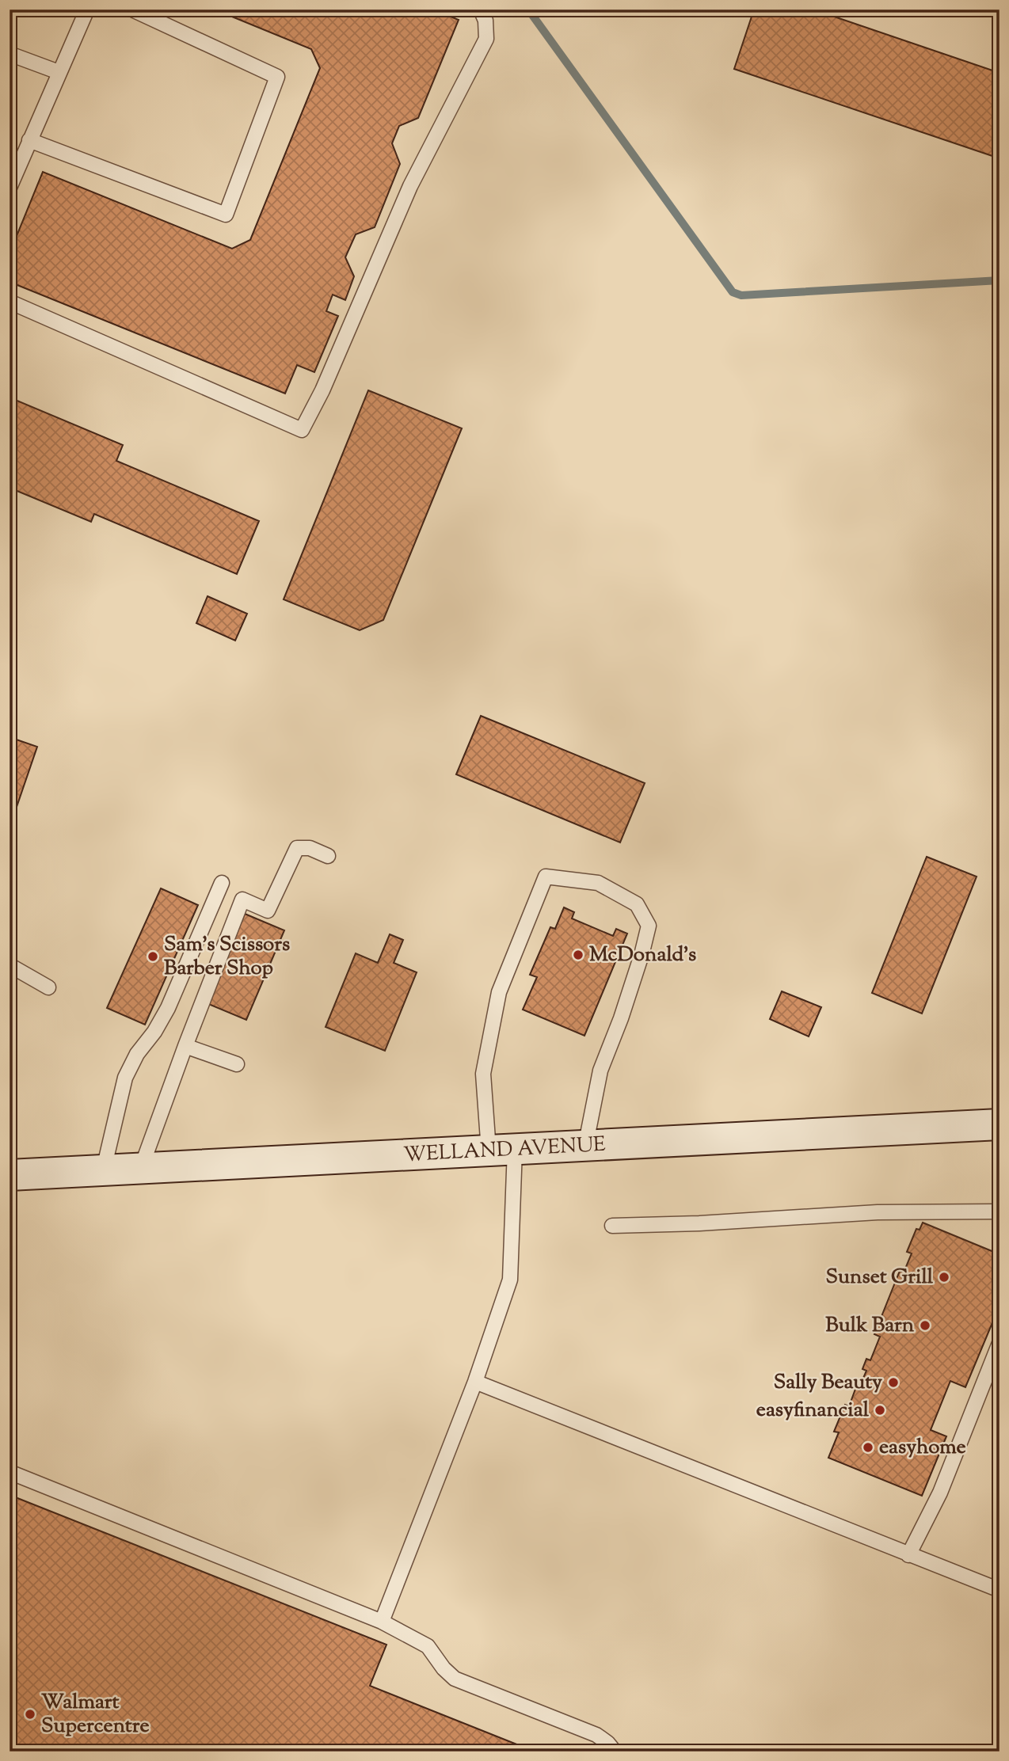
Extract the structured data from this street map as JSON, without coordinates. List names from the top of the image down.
{
  "streets": {
    "main road": ["WELLAND AVENUE"]
  },
  "places": [
    "McDonald's",
    "Sam’s Scissors Barber Shop",
    "Sunset Grill",
    "Bulk Barn",
    "Sally Beauty",
    "easyfinancial",
    "easyhome",
    "Walmart Supercentre"
  ]
}
